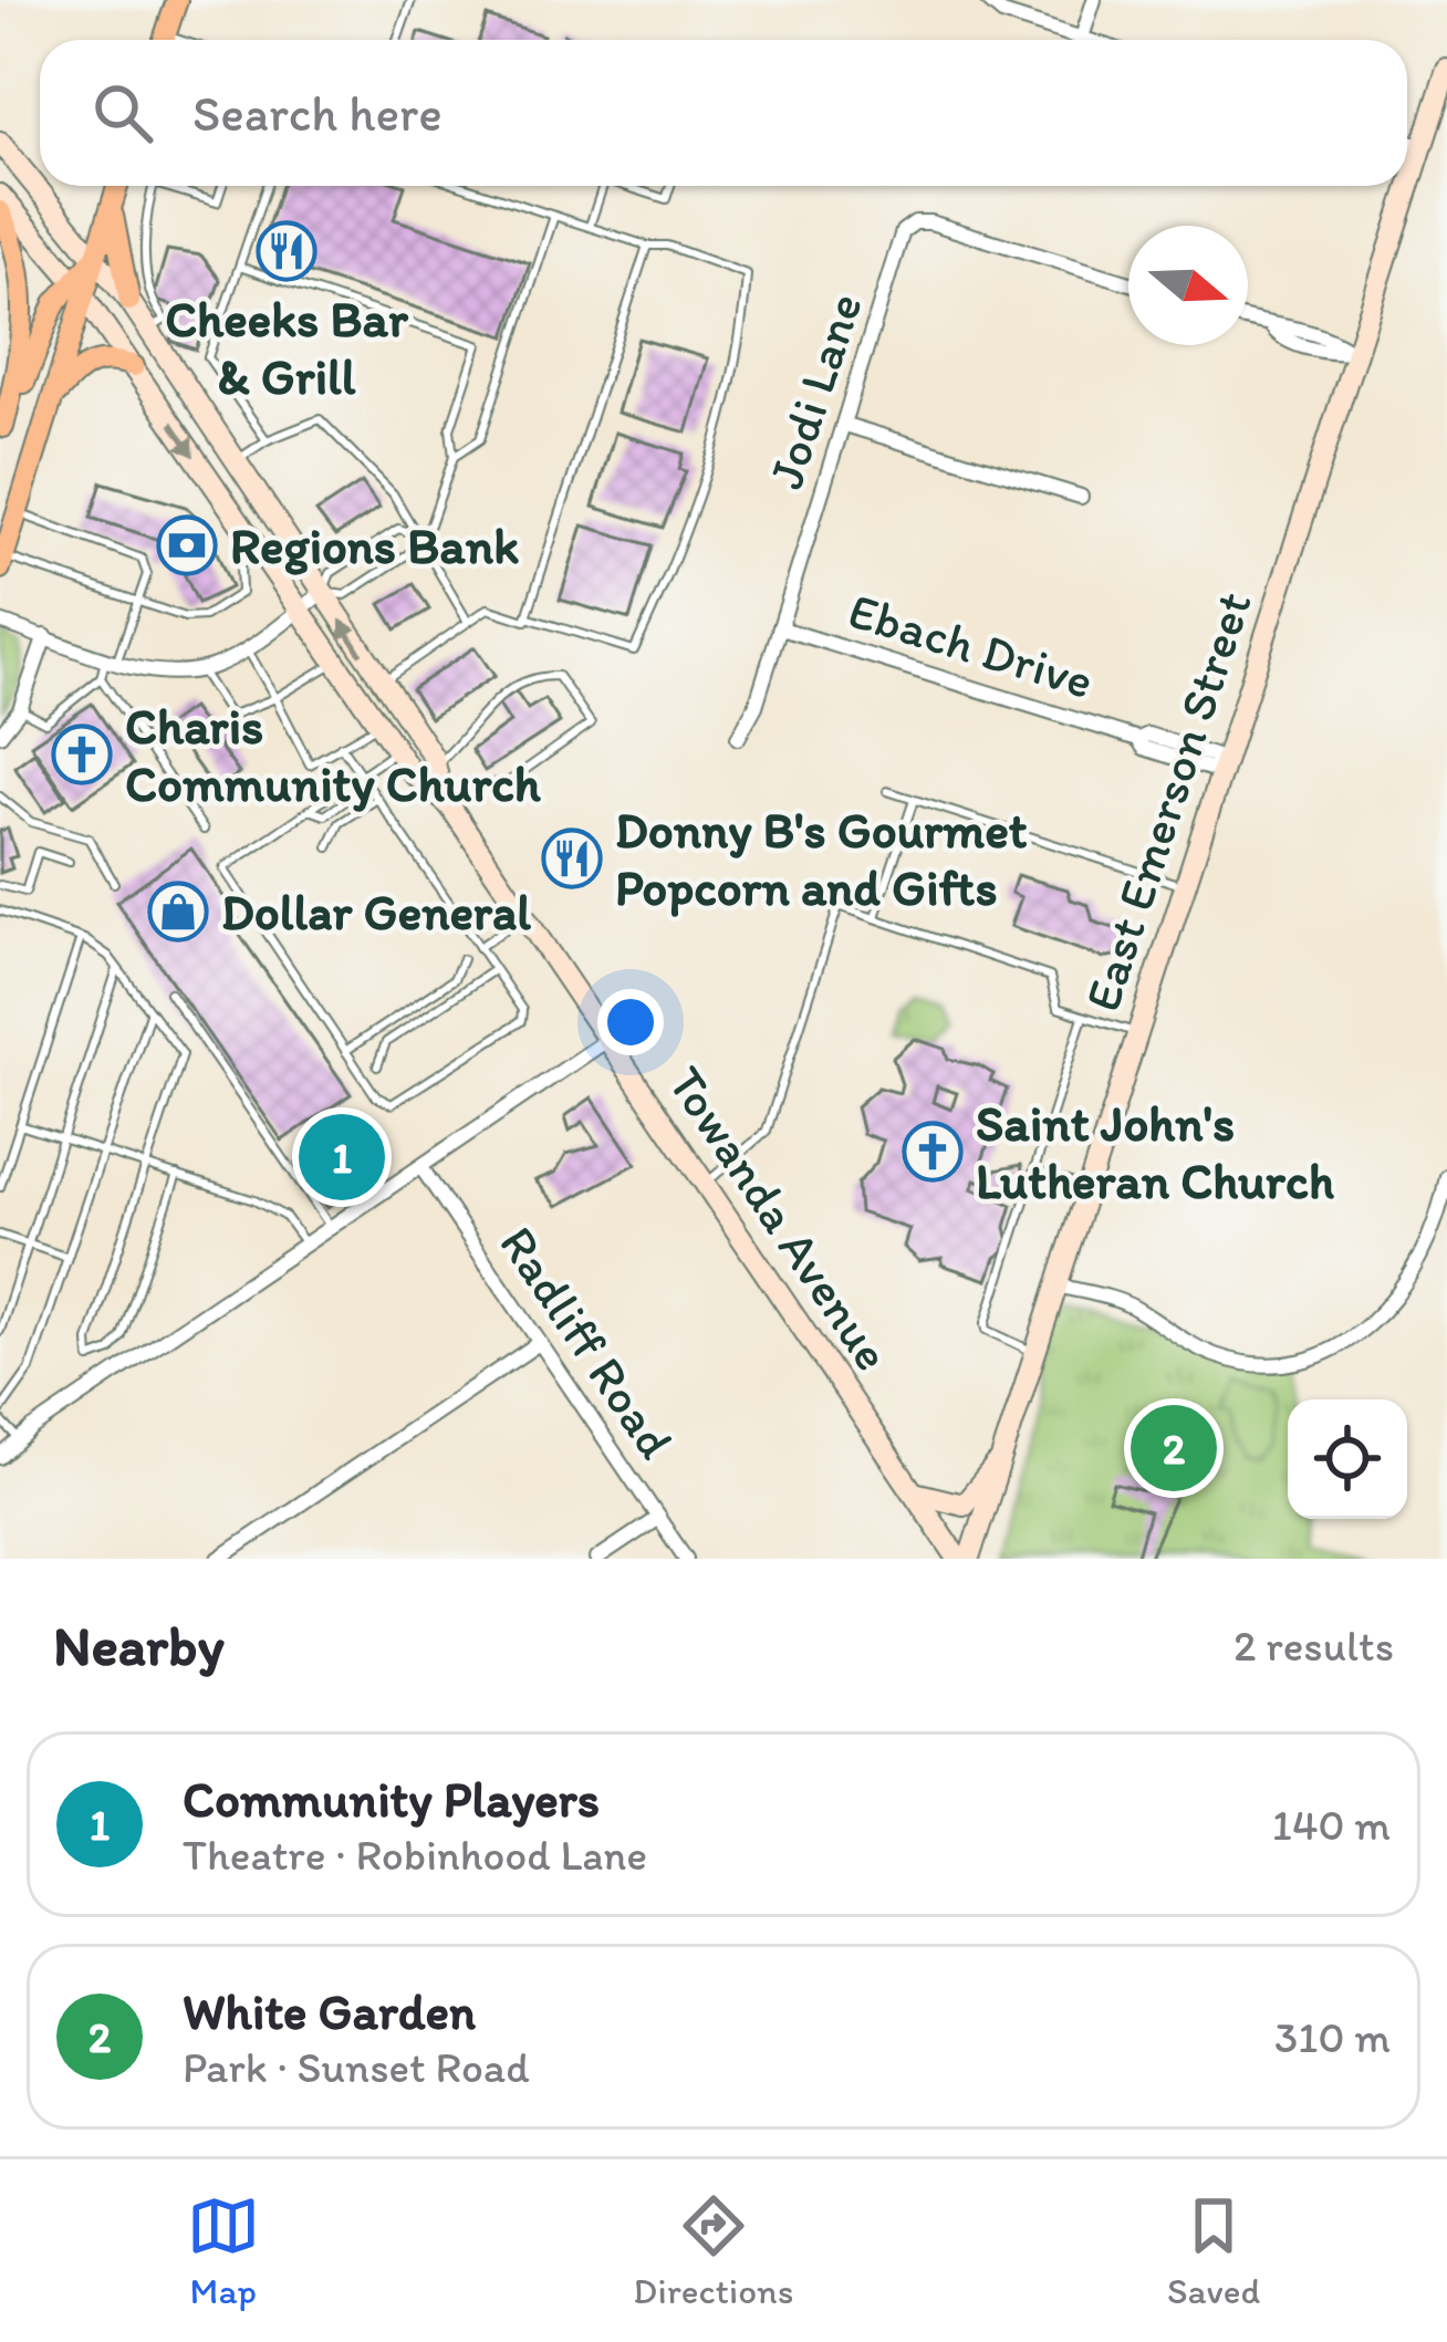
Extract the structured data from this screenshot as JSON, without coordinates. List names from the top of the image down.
{
  "streets": {
    "main road": ["East Emerson Street", "Towanda Avenue"],
    "street": ["Jodi Lane", "Ebach Drive", "Radliff Road"]
  },
  "crossings": [
    ["Jodi Lane", "Ebach Drive"],
    ["Ebach Drive", "East Emerson Street"]
  ],
  "places": {
    "restaurant": ["Cheeks Bar & Grill", "Donny B's Gourmet Popcorn and Gifts"],
    "bank": ["Regions Bank"],
    "church": ["Charis Community Church", "Saint John's Lutheran Church"],
    "shop": ["Dollar General"]
  },
  "north": "right",
  "page": {
    "search": "Search here",
    "pins": ["1", "2"],
    "heading": ["Nearby", "2 results"],
    "list": [
      {
        "mark": "1",
        "name": "Community Players",
        "note": "Theatre · Robinhood Lane",
        "value": "140 m"
      },
      {
        "mark": "2",
        "name": "White Garden",
        "note": "Park · Sunset Road",
        "value": "310 m"
      }
    ],
    "nav": ["Map", "Directions", "Saved"]
  }
}
